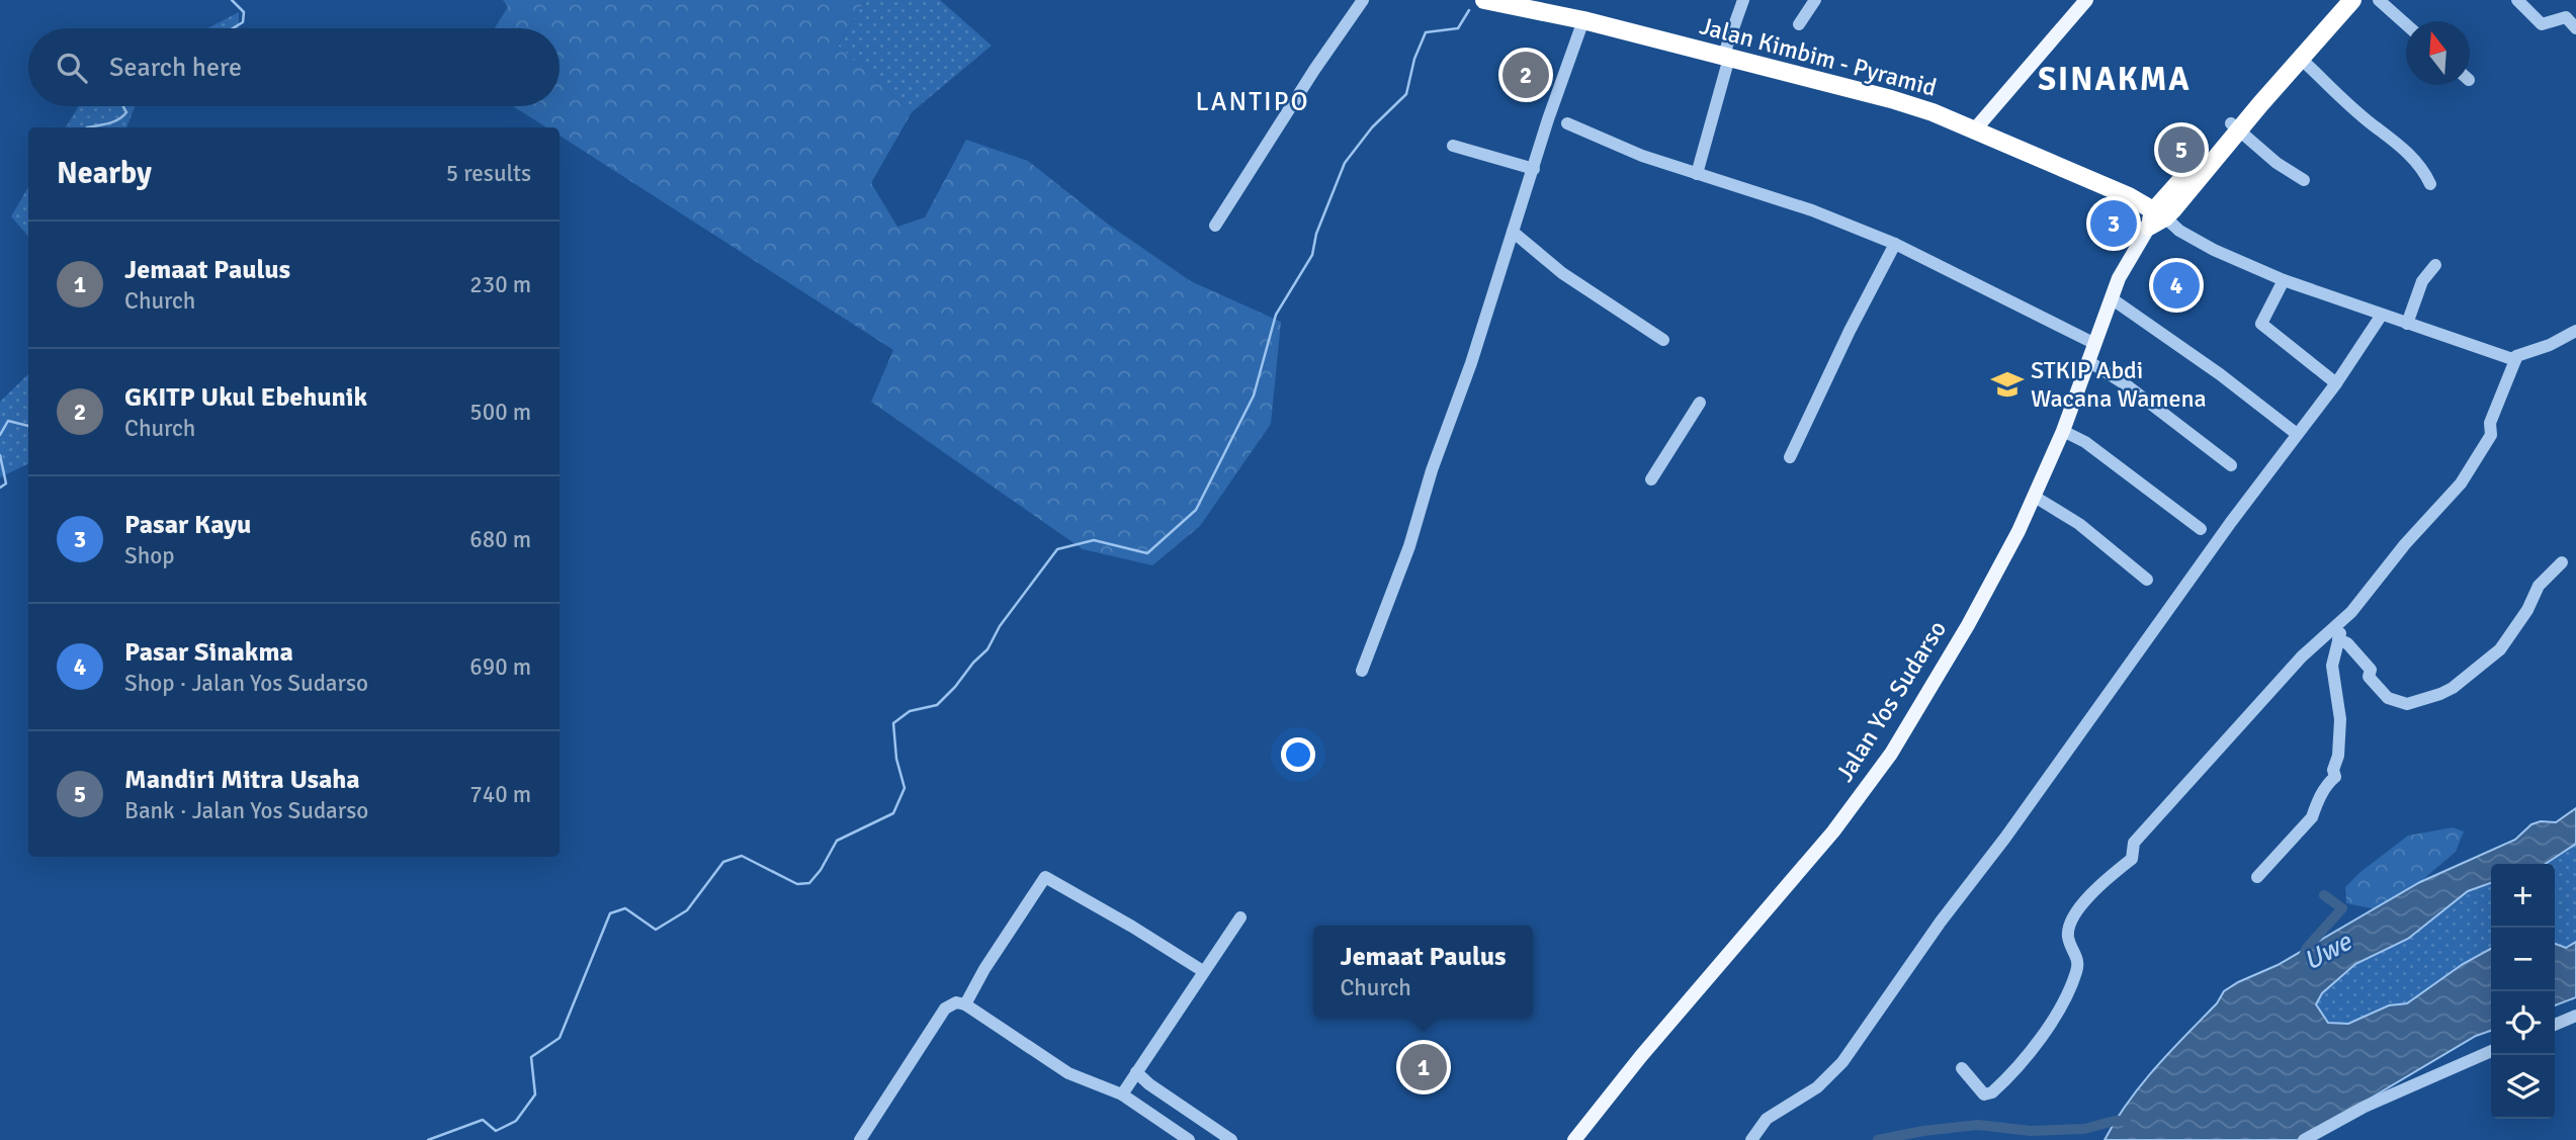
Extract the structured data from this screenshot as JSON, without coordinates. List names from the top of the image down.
{
  "streets": {
    "highway": ["Jalan Kimbim - Pyramid", "Jalan Yos Sudarso"]
  },
  "crossings": [
    ["Jalan Kimbim - Pyramid", "Jalan Yos Sudarso"]
  ],
  "districts": ["SINAKMA", "LANTIPO"],
  "water": ["Uwe"],
  "places": {
    "school or university": ["STKIP Abdi Wacana Wamena"]
  },
  "north": "top",
  "page": {
    "search": "Search here",
    "pins": [
      "2",
      "5",
      "3",
      "4",
      "1"
    ],
    "heading": ["Nearby", "5 results"],
    "list": [
      {
        "mark": "1",
        "name": "Jemaat Paulus",
        "note": "Church",
        "value": "230 m"
      },
      {
        "mark": "2",
        "name": "GKITP Ukul Ebehunik",
        "note": "Church",
        "value": "500 m"
      },
      {
        "mark": "3",
        "name": "Pasar Kayu",
        "note": "Shop",
        "value": "680 m"
      },
      {
        "mark": "4",
        "name": "Pasar Sinakma",
        "note": "Shop · Jalan Yos Sudarso",
        "value": "690 m"
      },
      {
        "mark": "5",
        "name": "Mandiri Mitra Usaha",
        "note": "Bank · Jalan Yos Sudarso",
        "value": "740 m"
      }
    ],
    "map_buttons": ["+", "−"],
    "popup": ["Jemaat Paulus", "Church"]
  }
}
